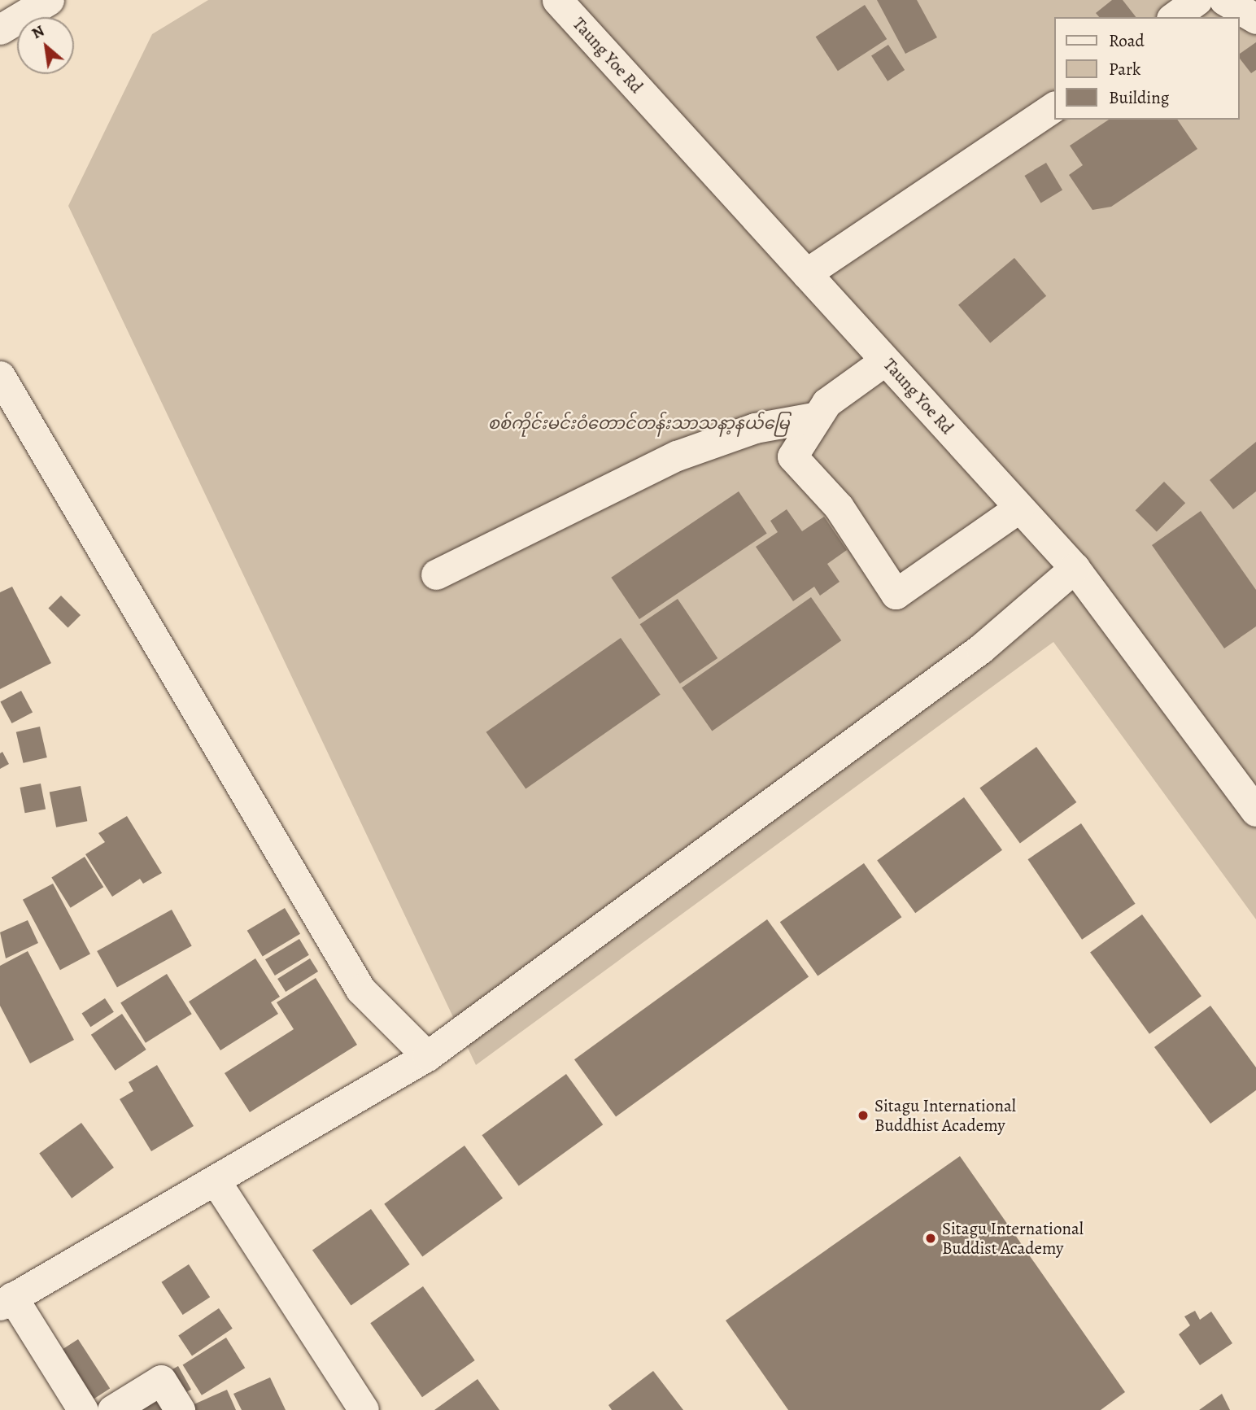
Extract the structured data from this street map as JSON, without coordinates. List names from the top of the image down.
{
  "streets": {
    "street": ["Taung Yoe Rd"]
  },
  "parks": ["စစ်ကိုင်းမင်းဝံတောင်တန်းသာသနာ့နယ်မြေ"],
  "places": ["Sitagu International Buddhist Academy", "Sitagu International Buddist Academy"],
  "legend": ["Road", "Park", "Building"],
  "north": "top left"
}
